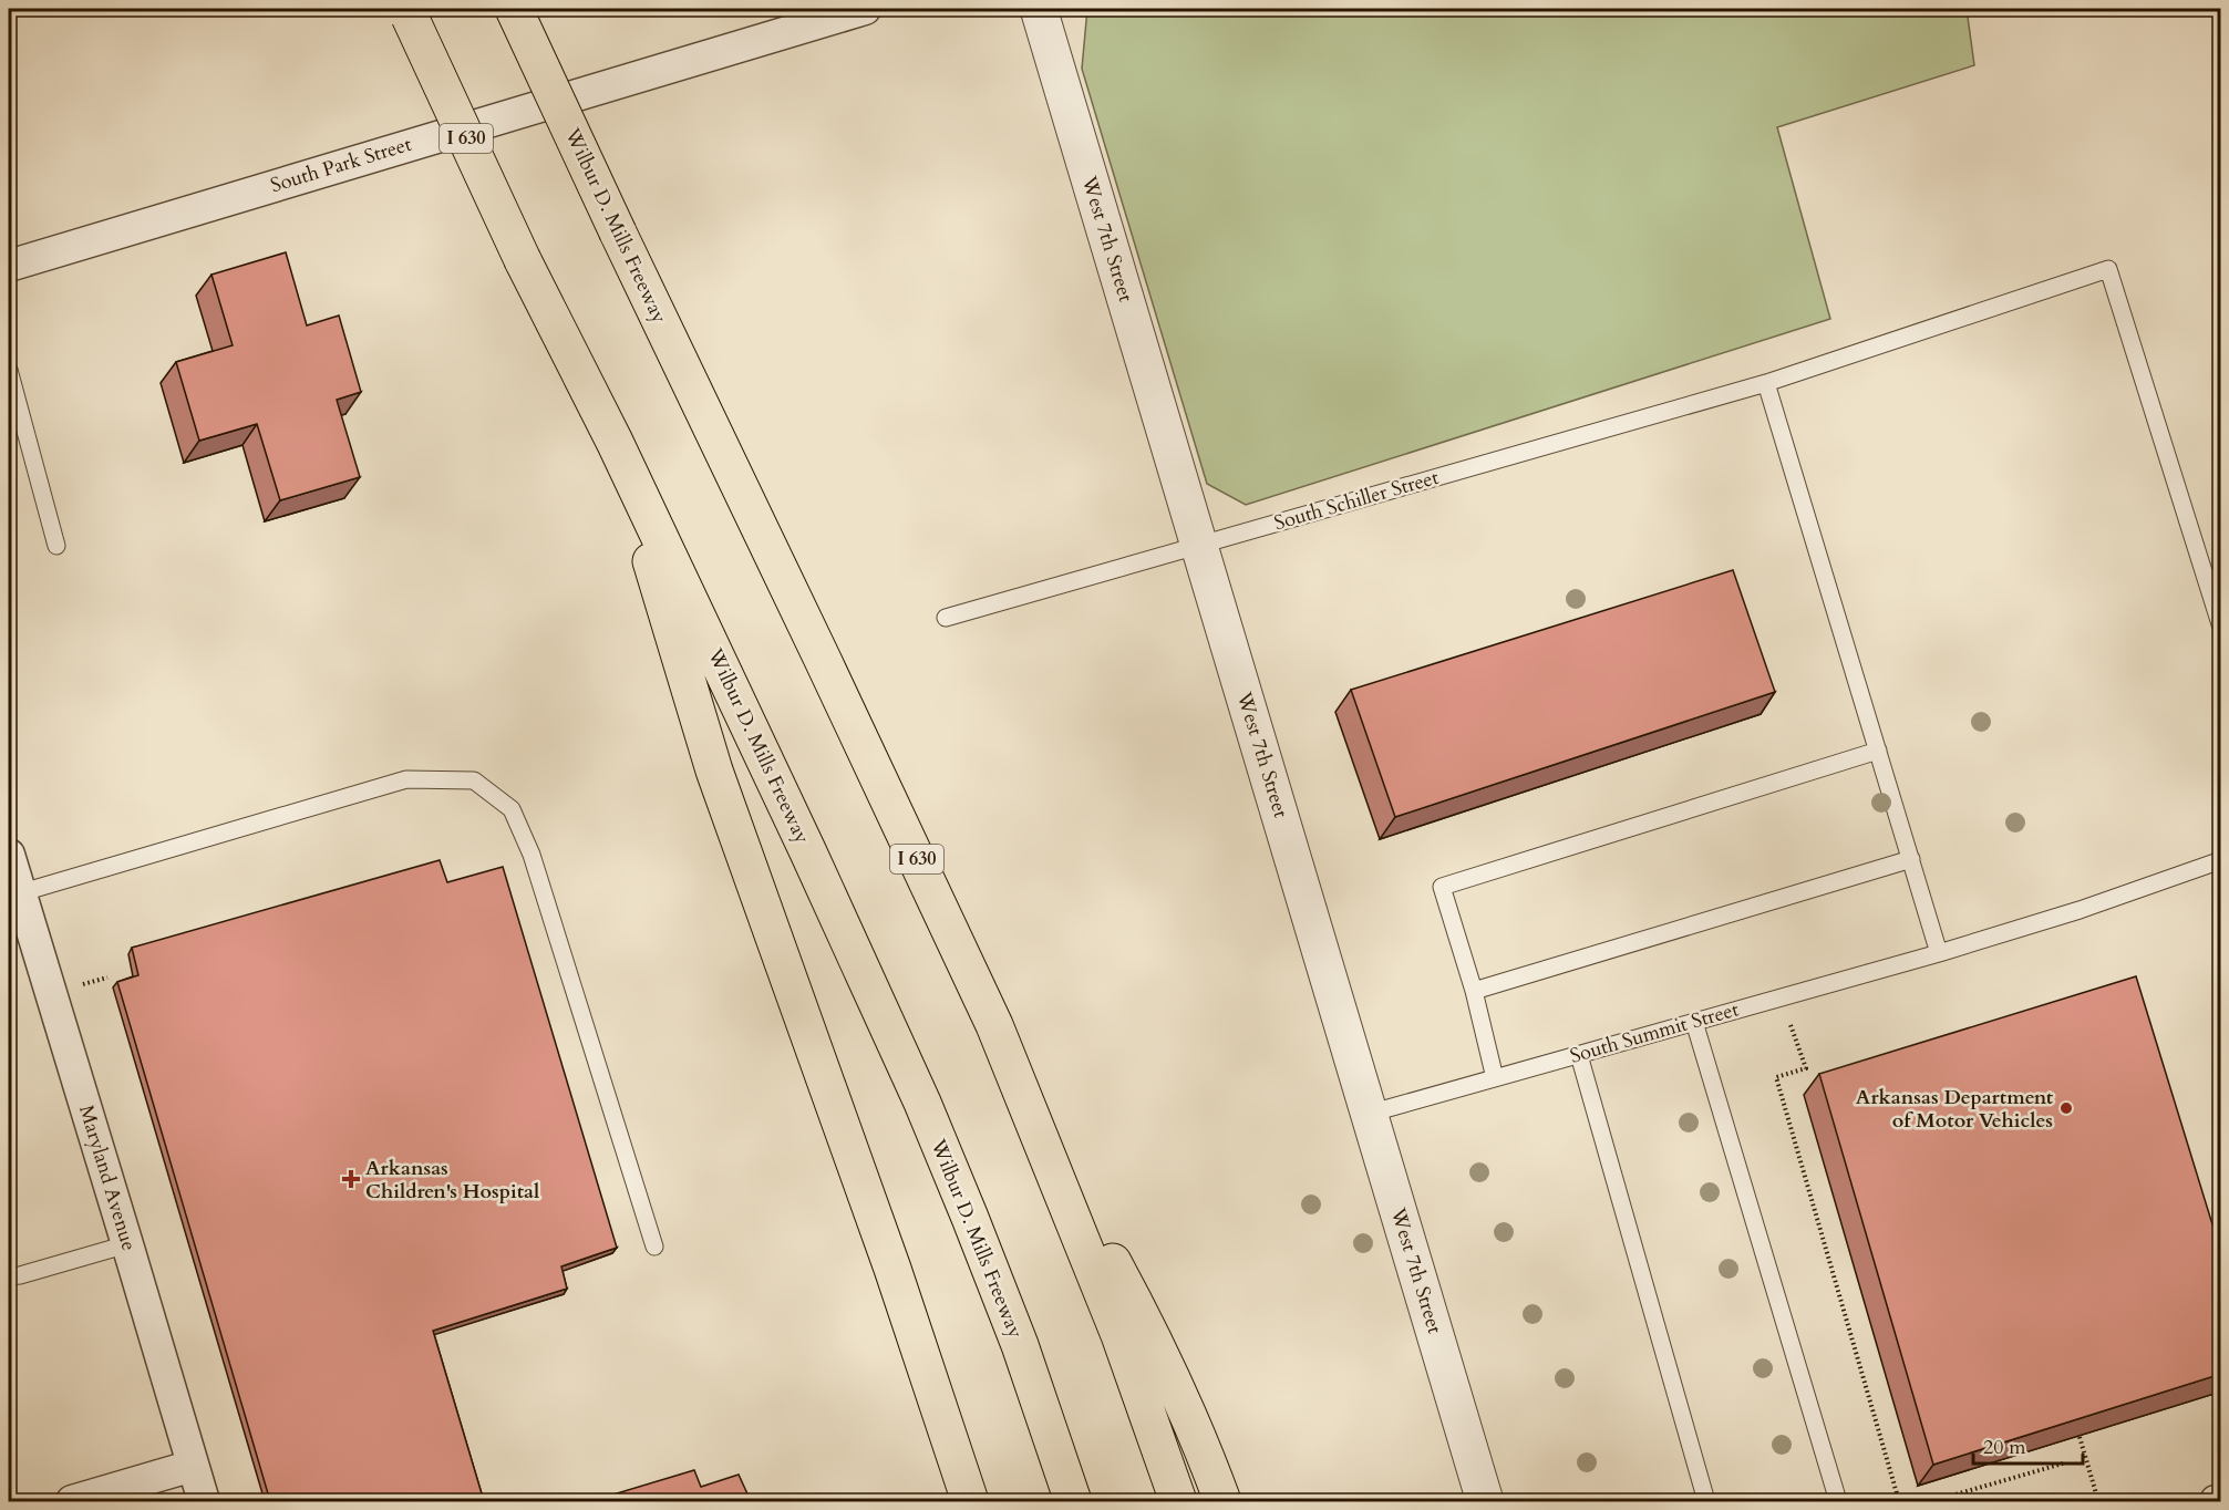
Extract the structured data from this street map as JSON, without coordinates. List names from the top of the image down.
{
  "streets": {
    "highway": ["I 630", "Wilbur D. Mills Freeway"],
    "street": ["South Park Street", "West 7th Street", "Maryland Avenue"],
    "lane": ["South Schiller Street", "South Summit Street"]
  },
  "crossings": [
    ["West 7th Street", "South Schiller Street"],
    ["West 7th Street", "South Summit Street"]
  ],
  "places": {
    "other": ["Arkansas Department of Motor Vehicles"],
    "health": ["Arkansas Children's Hospital"]
  },
  "scale_bar": "20 m"
}
